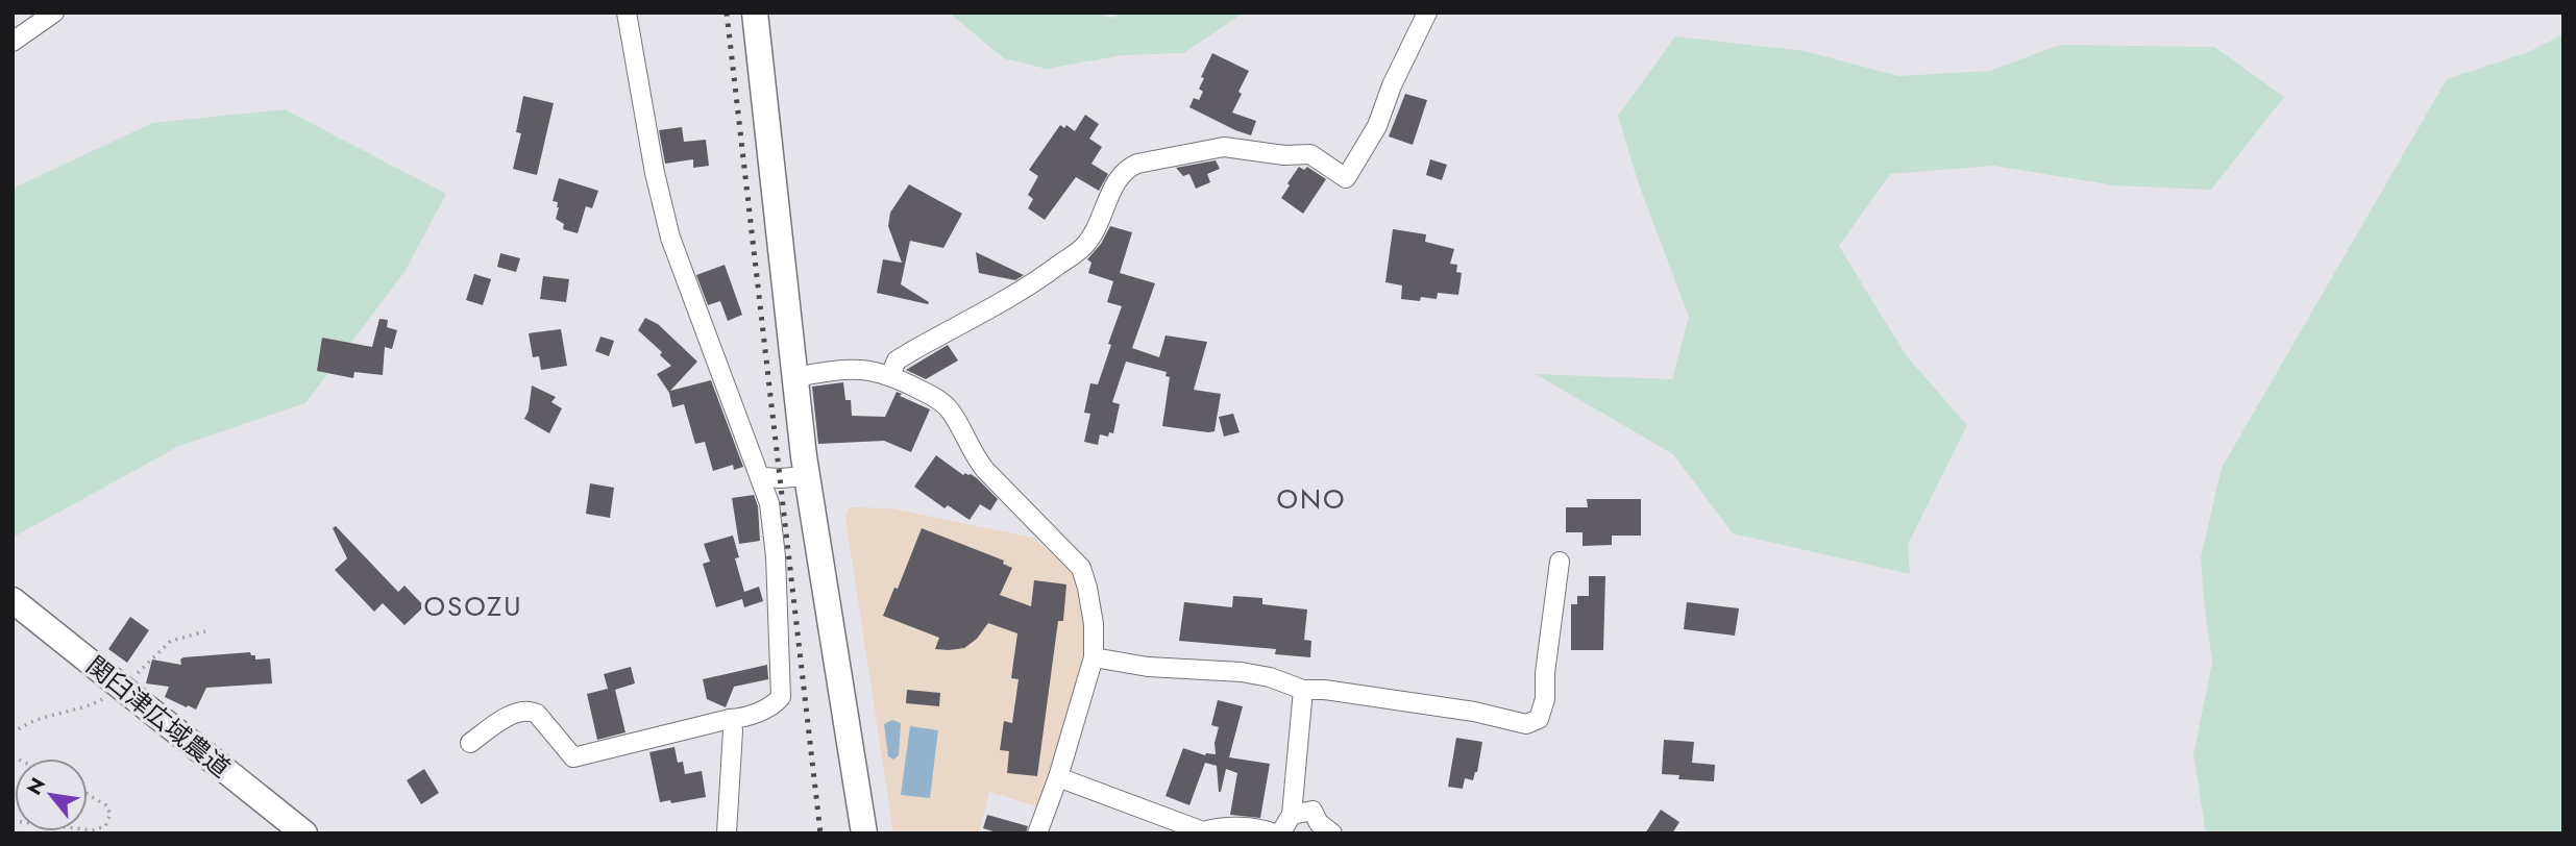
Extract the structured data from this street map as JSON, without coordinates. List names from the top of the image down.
{
  "streets": {
    "street": ["関臼津広域農道"]
  },
  "districts": ["ONO", "OSOZU"],
  "north": "top left"
}
